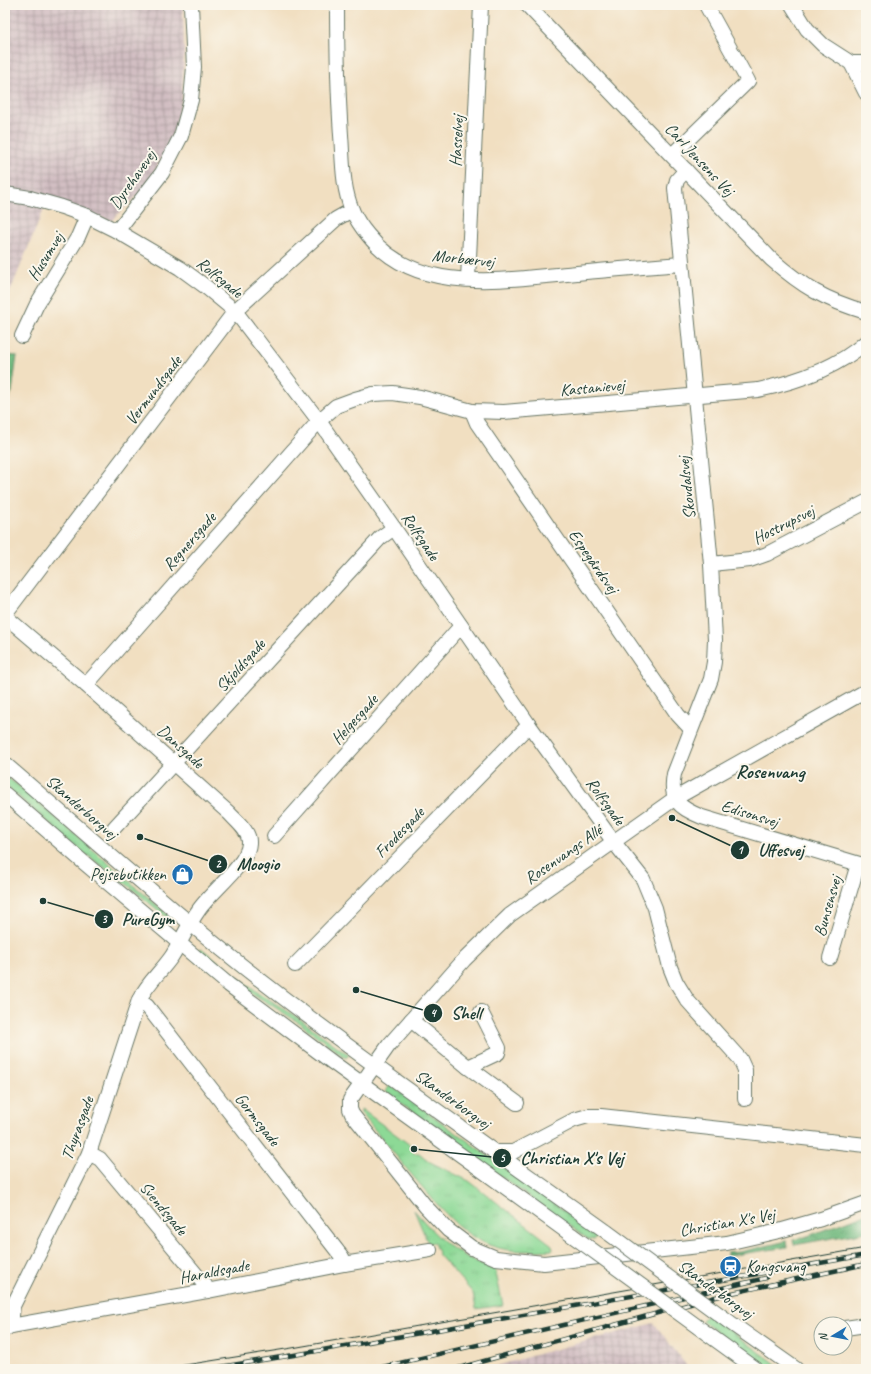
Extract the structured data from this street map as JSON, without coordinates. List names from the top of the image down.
{
  "streets": {
    "street": [
      "Hasselvej",
      "Carl Jensens Vej",
      "Dyrehavevej",
      "Husumvej",
      "Morbærvej",
      "Rolfsgade",
      "Kastanievej",
      "Vermundsgade",
      "Skovdalsvej",
      "Hostrupsvej",
      "Regnersgade",
      "Espegårdsvej",
      "Skjoldsgade",
      "Helgesgade",
      "Dansgade",
      "Skanderborgvej",
      "Edisonsvej",
      "Frodesgade",
      "Rosenvangs Allé",
      "Bunsensvej",
      "Gormsgade",
      "Thyrasgade",
      "Svendsgade",
      "Christian X's Vej",
      "Haraldsgade"
    ]
  },
  "crossings": [
    ["Hasselvej", "Morbærvej"],
    ["Carl Jensens Vej", "Skovdalsvej"],
    ["Dyrehavevej", "Rolfsgade"],
    ["Husumvej", "Rolfsgade"],
    ["Morbærvej", "Vermundsgade"],
    ["Morbærvej", "Skovdalsvej"],
    ["Rolfsgade", "Kastanievej"],
    ["Rolfsgade", "Vermundsgade"],
    ["Rolfsgade", "Regnersgade"],
    ["Rolfsgade", "Skjoldsgade"],
    ["Rolfsgade", "Helgesgade"],
    ["Rolfsgade", "Frodesgade"],
    ["Rolfsgade", "Rosenvangs Allé"],
    ["Kastanievej", "Skovdalsvej"],
    ["Kastanievej", "Regnersgade"],
    ["Kastanievej", "Espegårdsvej"],
    ["Vermundsgade", "Dansgade"],
    ["Skovdalsvej", "Hostrupsvej"],
    ["Skovdalsvej", "Espegårdsvej"],
    ["Skovdalsvej", "Edisonsvej"],
    ["Skovdalsvej", "Rosenvangs Allé"],
    ["Regnersgade", "Dansgade"],
    ["Skjoldsgade", "Dansgade"],
    ["Dansgade", "Skanderborgvej"],
    ["Skanderborgvej", "Rosenvangs Allé"],
    ["Skanderborgvej", "Christian X's Vej"],
    ["Edisonsvej", "Rosenvangs Allé"],
    ["Edisonsvej", "Bunsensvej"],
    ["Rosenvangs Allé", "Christian X's Vej"],
    ["Gormsgade", "Thyrasgade"],
    ["Gormsgade", "Haraldsgade"],
    ["Thyrasgade", "Svendsgade"],
    ["Thyrasgade", "Haraldsgade"],
    ["Svendsgade", "Haraldsgade"]
  ],
  "districts": ["Rosenvang"],
  "places": {
    "other": [
      "Uffesvej",
      "Moogio",
      "PureGym",
      "Shell",
      "Christian X's Vej"
    ],
    "shop": ["Pejsebutikken"],
    "station": ["Kongsvang"]
  },
  "north": "left"
}
